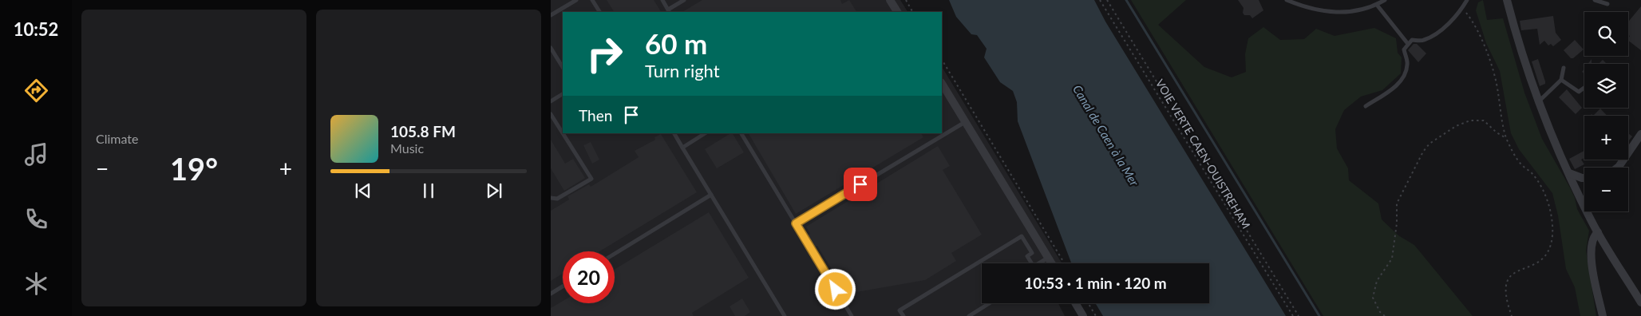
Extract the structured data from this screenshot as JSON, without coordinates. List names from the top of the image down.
{
  "streets": {
    "path": ["VOIE VERTE CAEN-OUISTREHAM"]
  },
  "water": ["Canal de Caen à la Mer"],
  "page": {
    "tabs": "10:52",
    "tile": "Climate",
    "map_buttons": ["+", "−"],
    "turn": ["60 m", "Turn right"],
    "then": "Then",
    "song": ["105.8 FM", "Music"],
    "heat": ["−", "19°", "+"],
    "limit": "20",
    "trip": "10:53 · 1 min · 120 m"
  }
}
